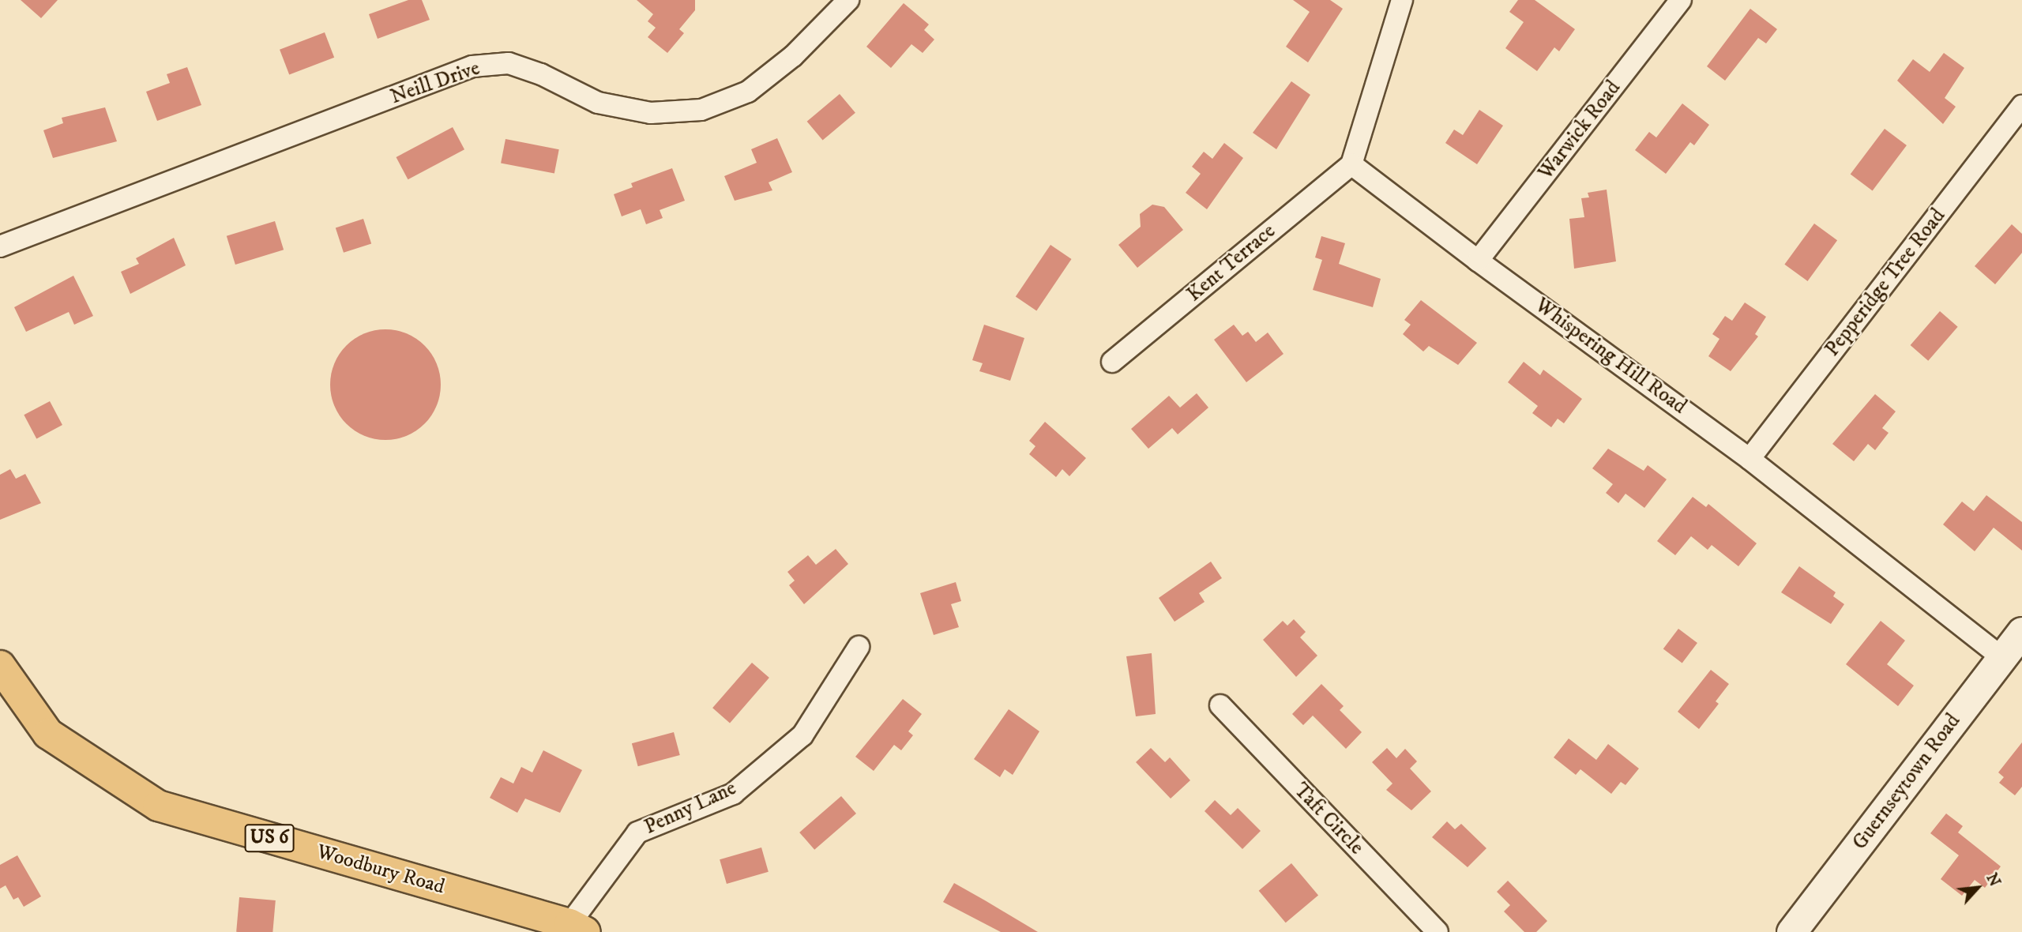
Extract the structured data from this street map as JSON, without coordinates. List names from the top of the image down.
{
  "streets": {
    "main road": ["US 6", "Woodbury Road"],
    "street": [
      "Neill Drive",
      "Warwick Road",
      "Kent Terrace",
      "Pepperidge Tree Road",
      "Whispering Hill Road",
      "Guernseytown Road",
      "Penny Lane",
      "Taft Circle"
    ]
  },
  "crossings": [
    ["Warwick Road", "Whispering Hill Road"],
    ["Kent Terrace", "Whispering Hill Road"],
    ["Pepperidge Tree Road", "Whispering Hill Road"],
    ["Whispering Hill Road", "Guernseytown Road"],
    ["Penny Lane", "Woodbury Road"]
  ],
  "north": "top right"
}
